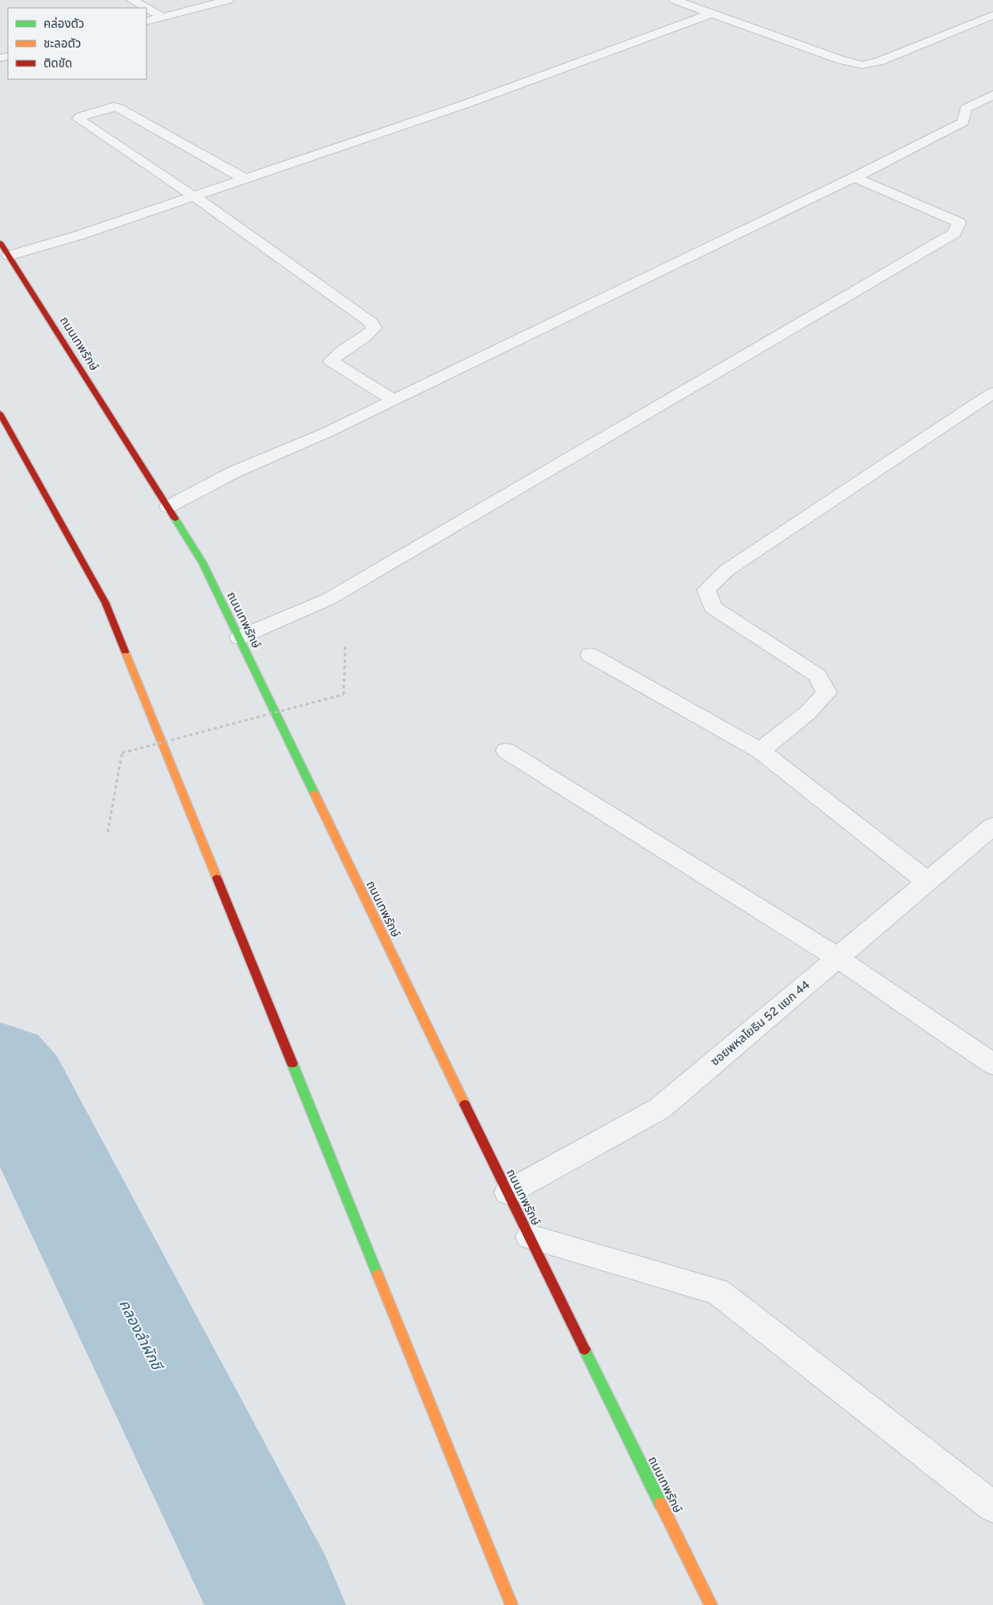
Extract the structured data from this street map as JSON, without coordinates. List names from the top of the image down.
{
  "streets": {
    "main road": ["ถนนเทพรักษ์"],
    "street": ["ซอยพหลโยธิน 52 แยก 44"]
  },
  "crossings": [
    ["ถนนเทพรักษ์", "ซอยพหลโยธิน 52 แยก 44"]
  ],
  "water": ["คลองลำผักชี"],
  "legend": ["คล่องตัว", "ชะลอตัว", "ติดขัด"]
}
